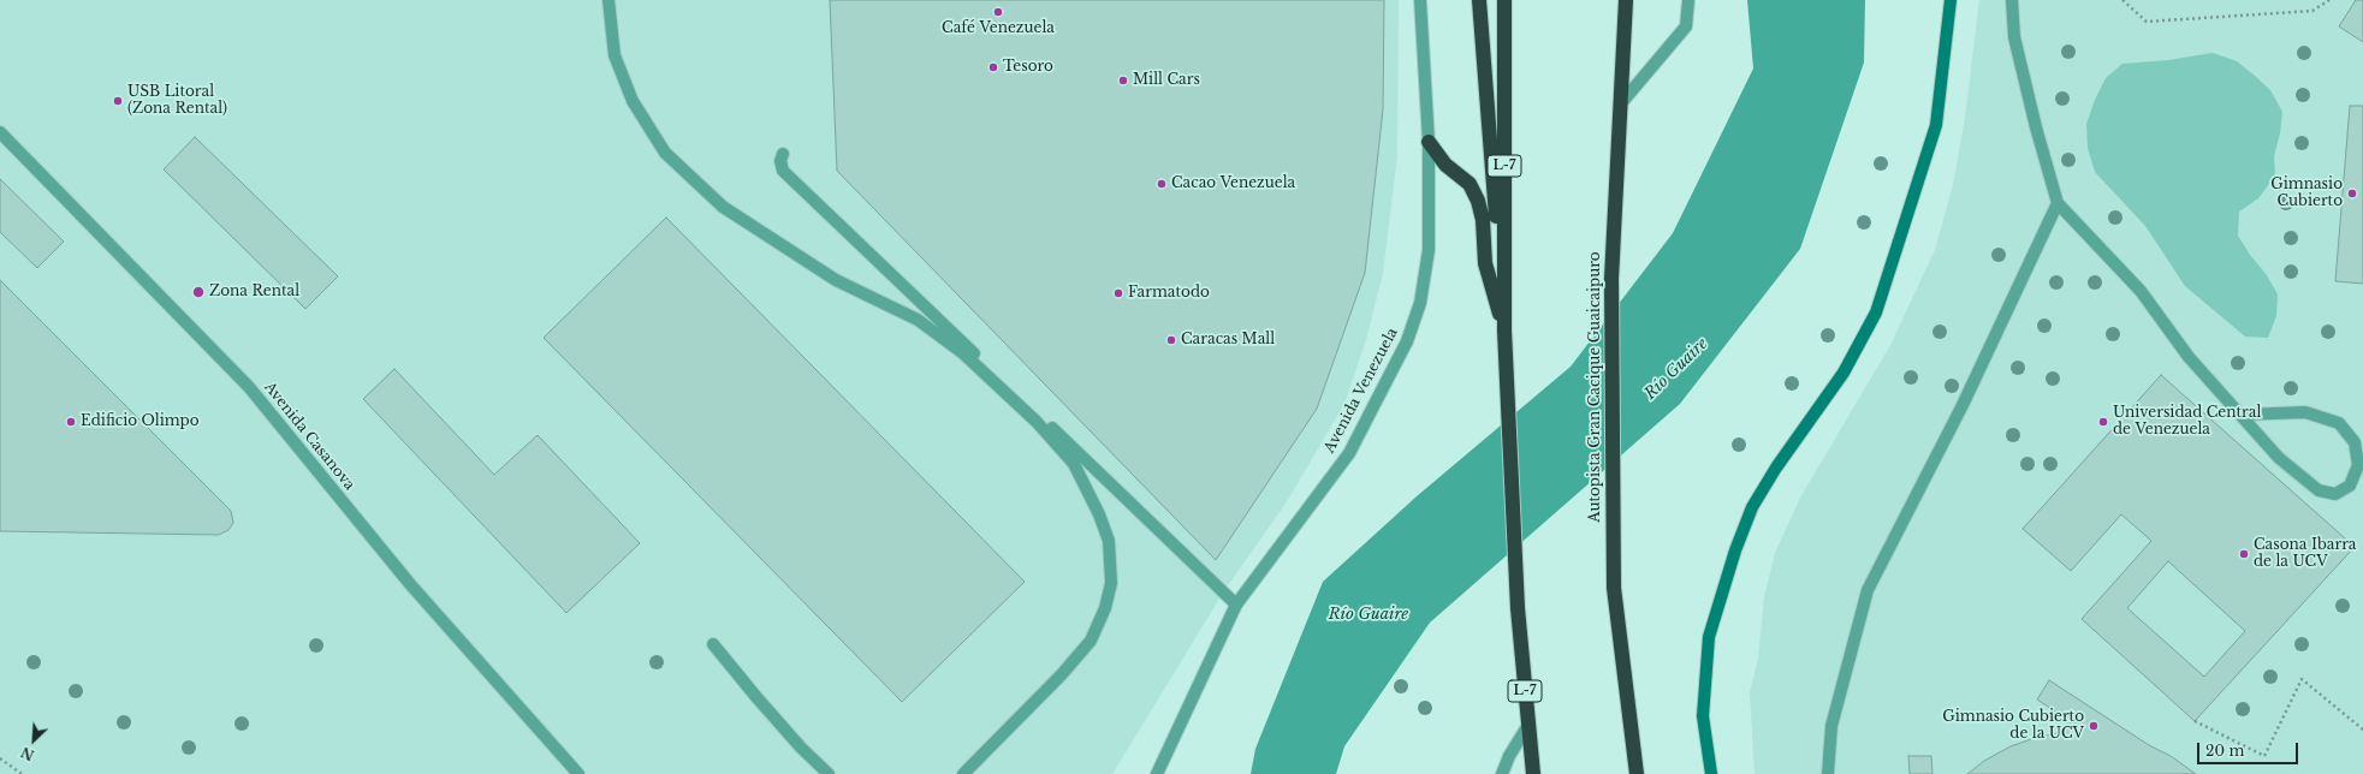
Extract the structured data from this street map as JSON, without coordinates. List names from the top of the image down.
{
  "streets": {
    "highway": ["L-7", "Autopista Gran Cacique Guaicaipuro"],
    "street": ["Avenida Venezuela", "Avenida Casanova"]
  },
  "water": ["Río Guaire"],
  "places": [
    "Café Venezuela",
    "Tesoro",
    "Mill Cars",
    "USB Litoral (Zona Rental)",
    "Cacao Venezuela",
    "Gimnasio Cubierto",
    "Zona Rental",
    "Farmatodo",
    "Caracas Mall",
    "Edificio Olimpo",
    "Universidad Central de Venezuela",
    "Casona Ibarra de la UCV",
    "Gimnasio Cubierto de la UCV"
  ],
  "scale_bar": "20 m",
  "north": "bottom left"
}
